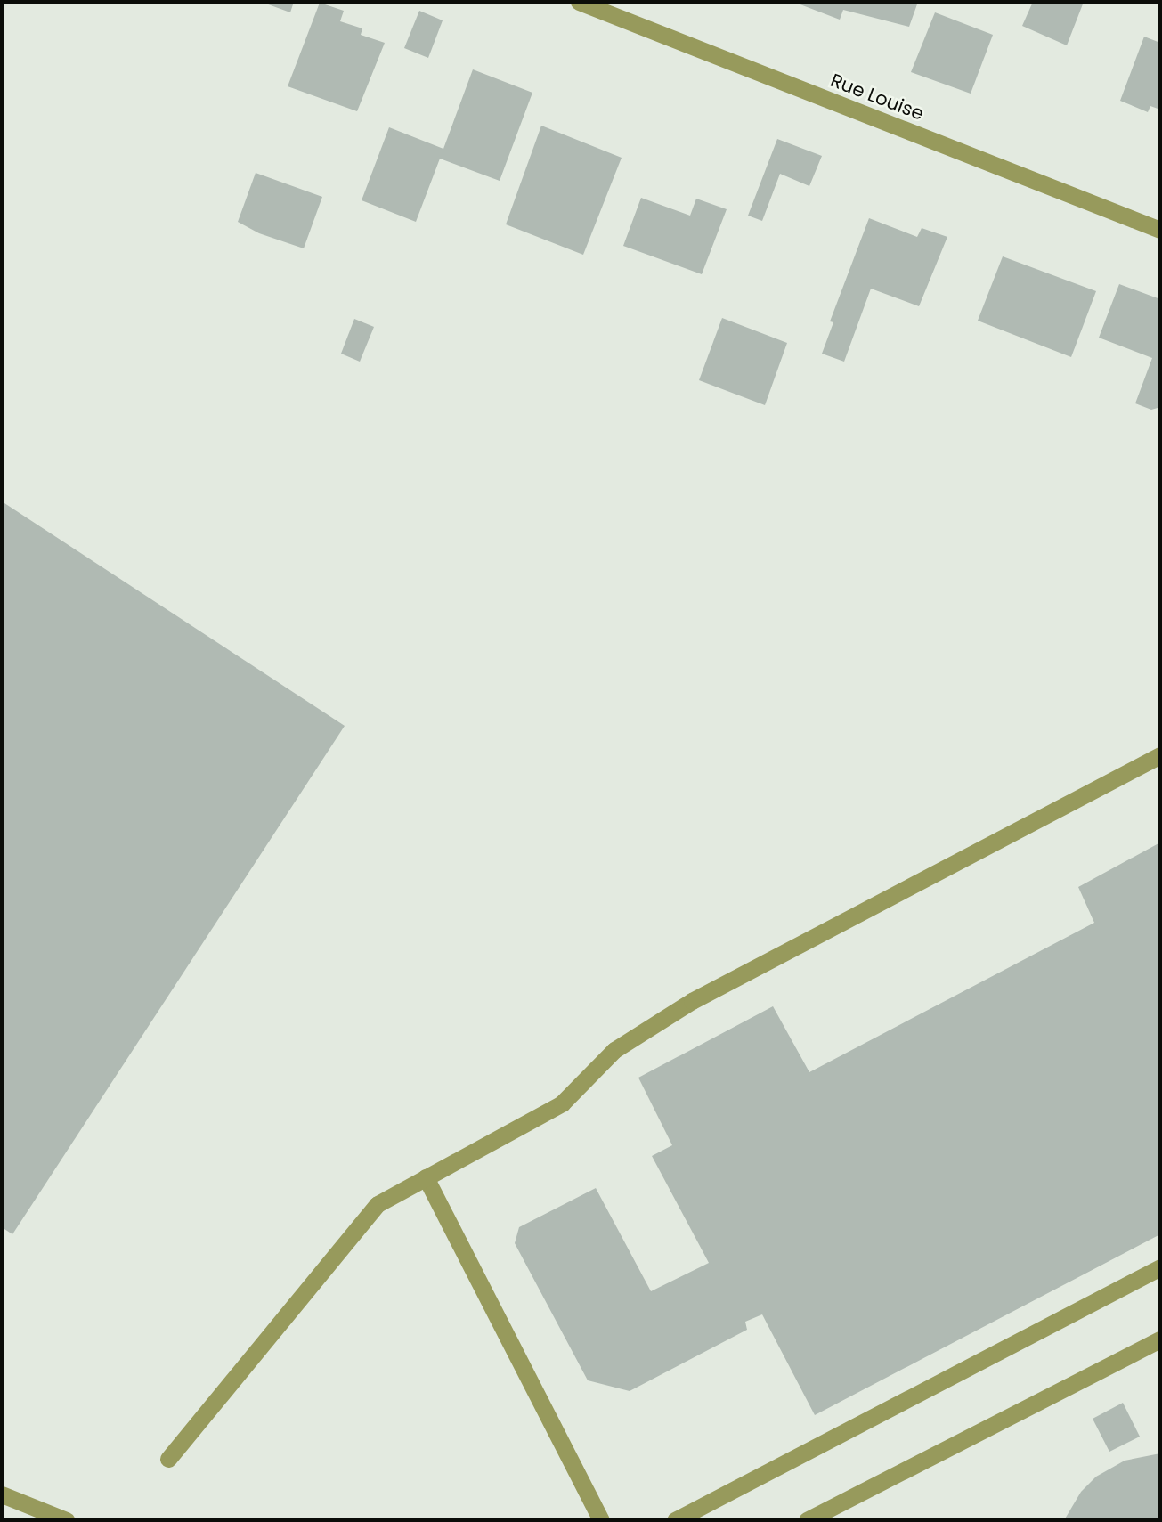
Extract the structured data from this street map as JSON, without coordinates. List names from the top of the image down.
{
  "streets": {
    "street": ["Rue Louise"]
  }
}
